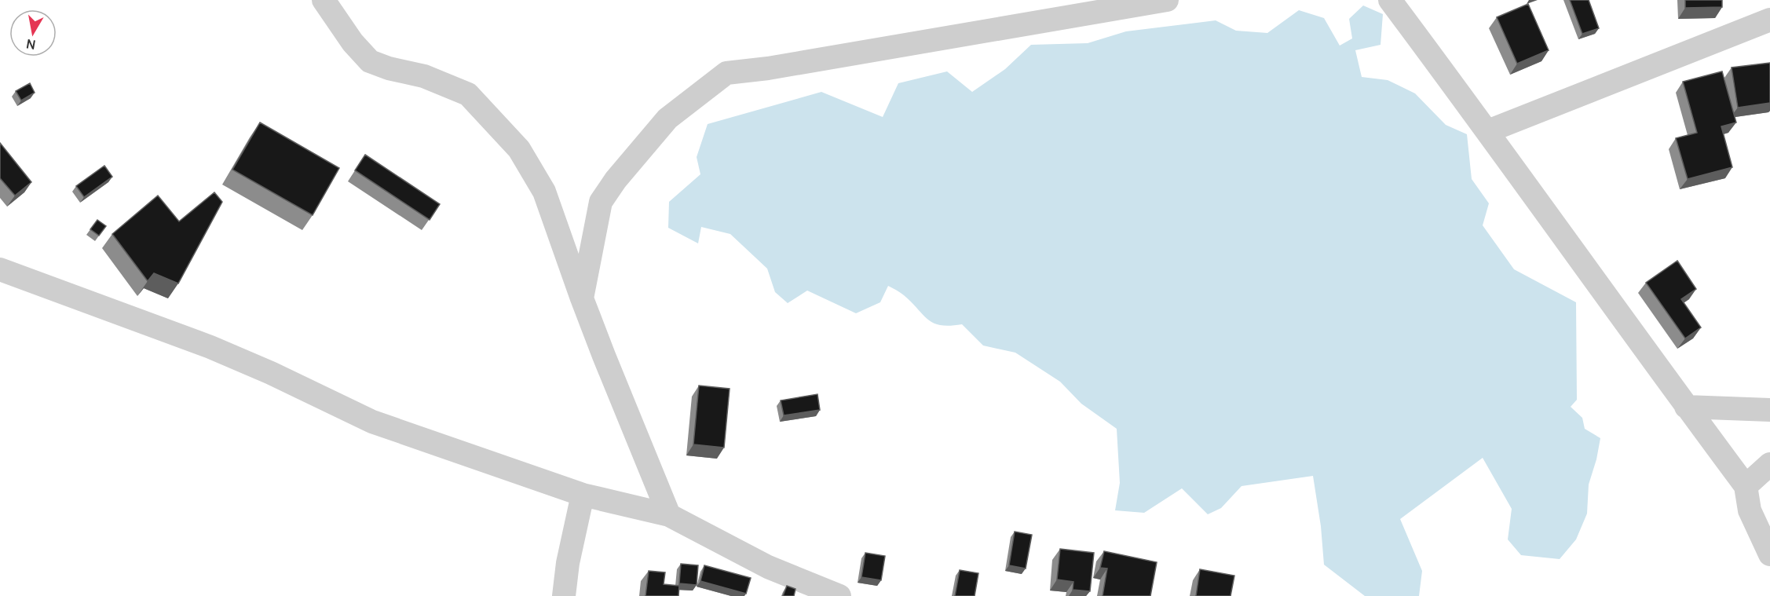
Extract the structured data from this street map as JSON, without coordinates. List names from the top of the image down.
{
  "north": "bottom"
}
